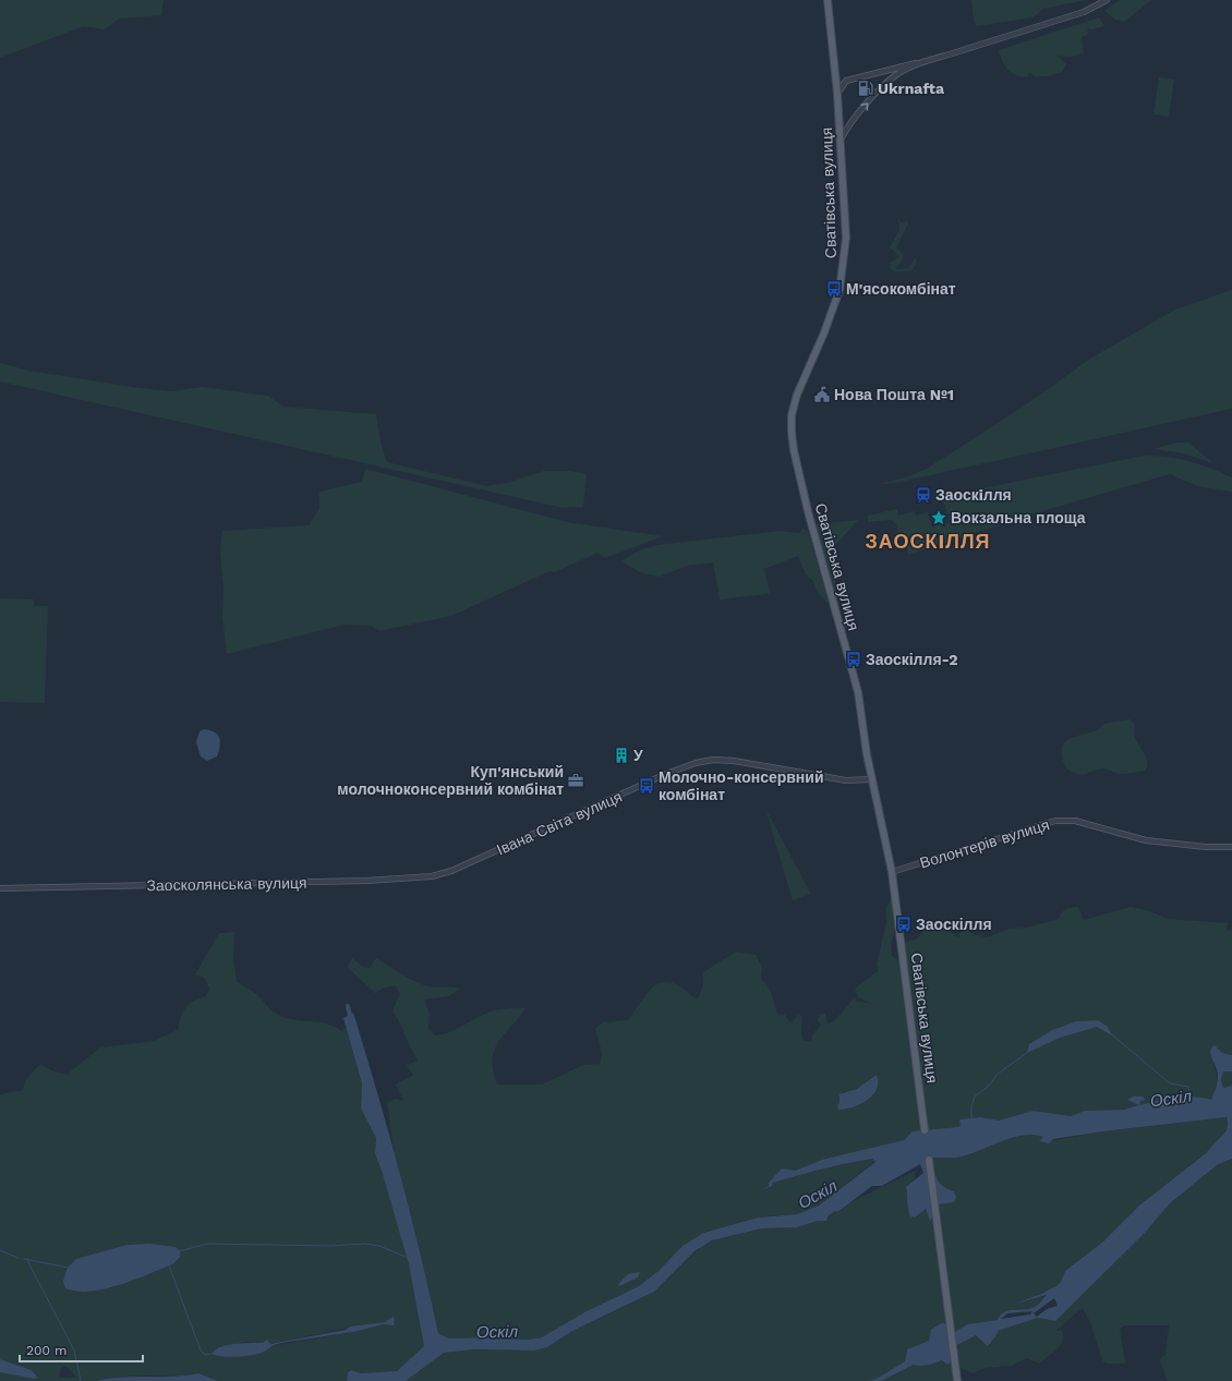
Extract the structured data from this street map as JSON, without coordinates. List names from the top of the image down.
{
  "streets": {
    "main road": ["Сватівська вулиця"],
    "street": ["Івана Світа вулиця", "Волонтерів вулиця", "Заосколянська вулиця"]
  },
  "crossings": [
    ["Сватівська вулиця", "Івана Світа вулиця"],
    ["Сватівська вулиця", "Волонтерів вулиця"],
    ["Івана Світа вулиця", "Заосколянська вулиця"]
  ],
  "districts": ["ЗАОСКIЛЛЯ"],
  "water": ["Оскіл"],
  "places": {
    "fuel station": ["Ukrnafta"],
    "bus stop": [
      "М'ясокомбінат",
      "Заоскілля-2",
      "Молочно-консервний комбінат",
      "Заоскілля"
    ],
    "public building": ["Нова Пошта №1"],
    "station": ["Заоскiлля"],
    "place": ["Вокзальна площа"],
    "building": ["У"],
    "office": ["Куп'янський молочноконсервний комбінат"]
  },
  "scale_bar": "200 m"
}
